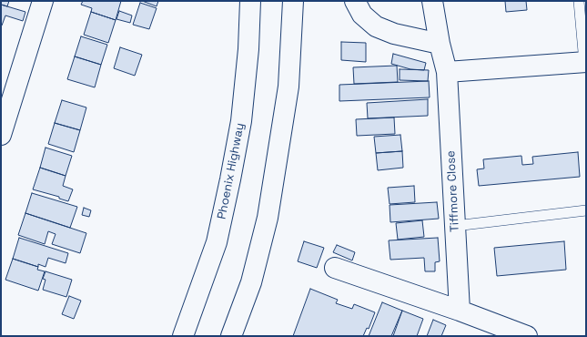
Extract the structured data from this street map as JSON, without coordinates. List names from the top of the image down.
{
  "streets": {
    "street": ["Phoenix Highway", "Tiffmore Close"]
  }
}
